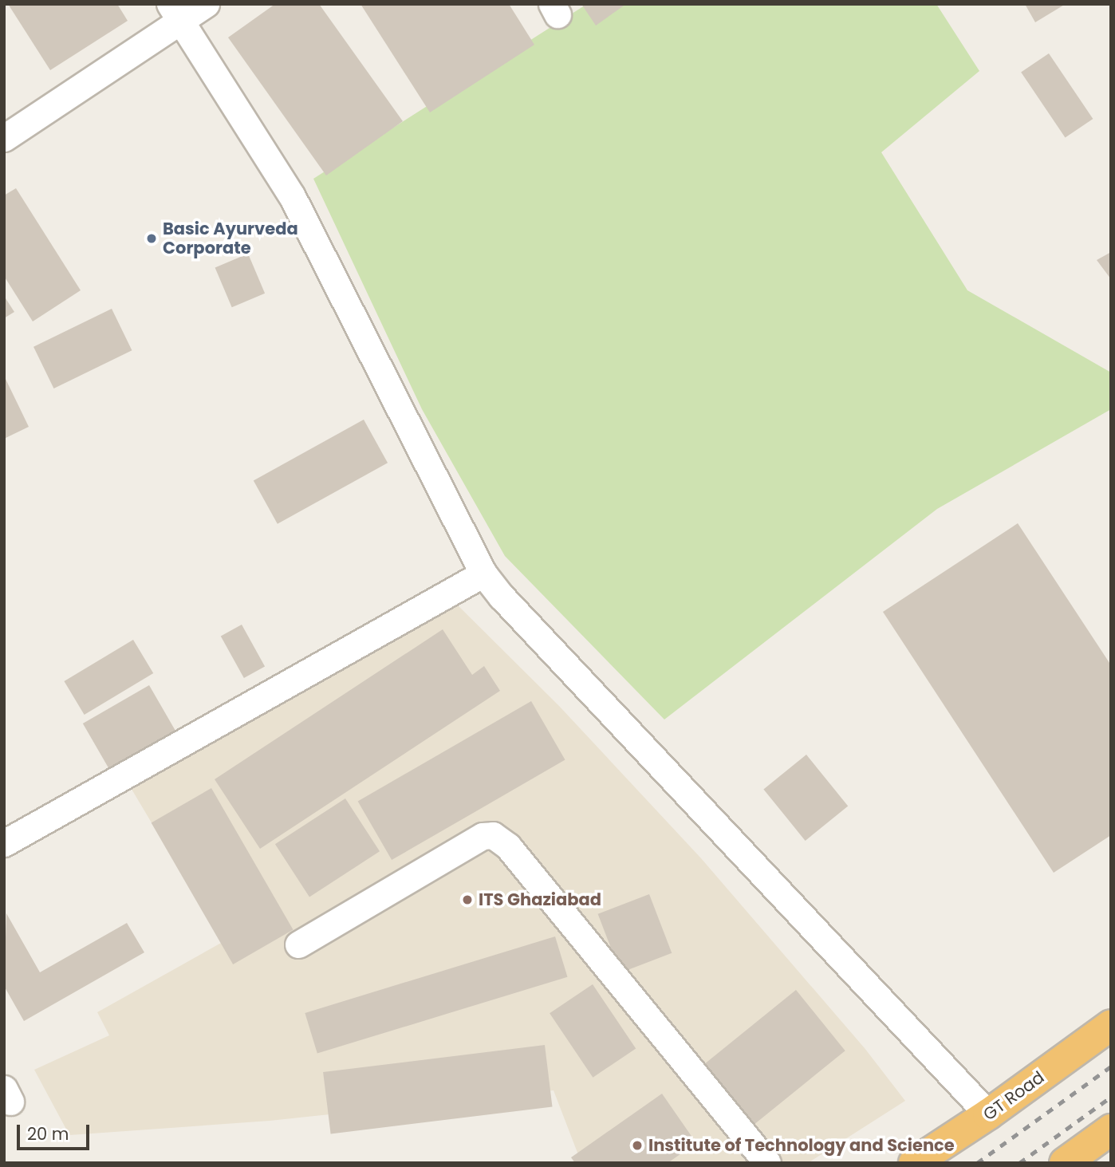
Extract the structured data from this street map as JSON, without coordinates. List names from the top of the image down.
{
  "streets": {
    "highway": ["GT Road"]
  },
  "places": ["Basic Ayurveda Corporate", "ITS Ghaziabad", "Institute of Technology and Science"],
  "scale_bar": "20 m"
}
